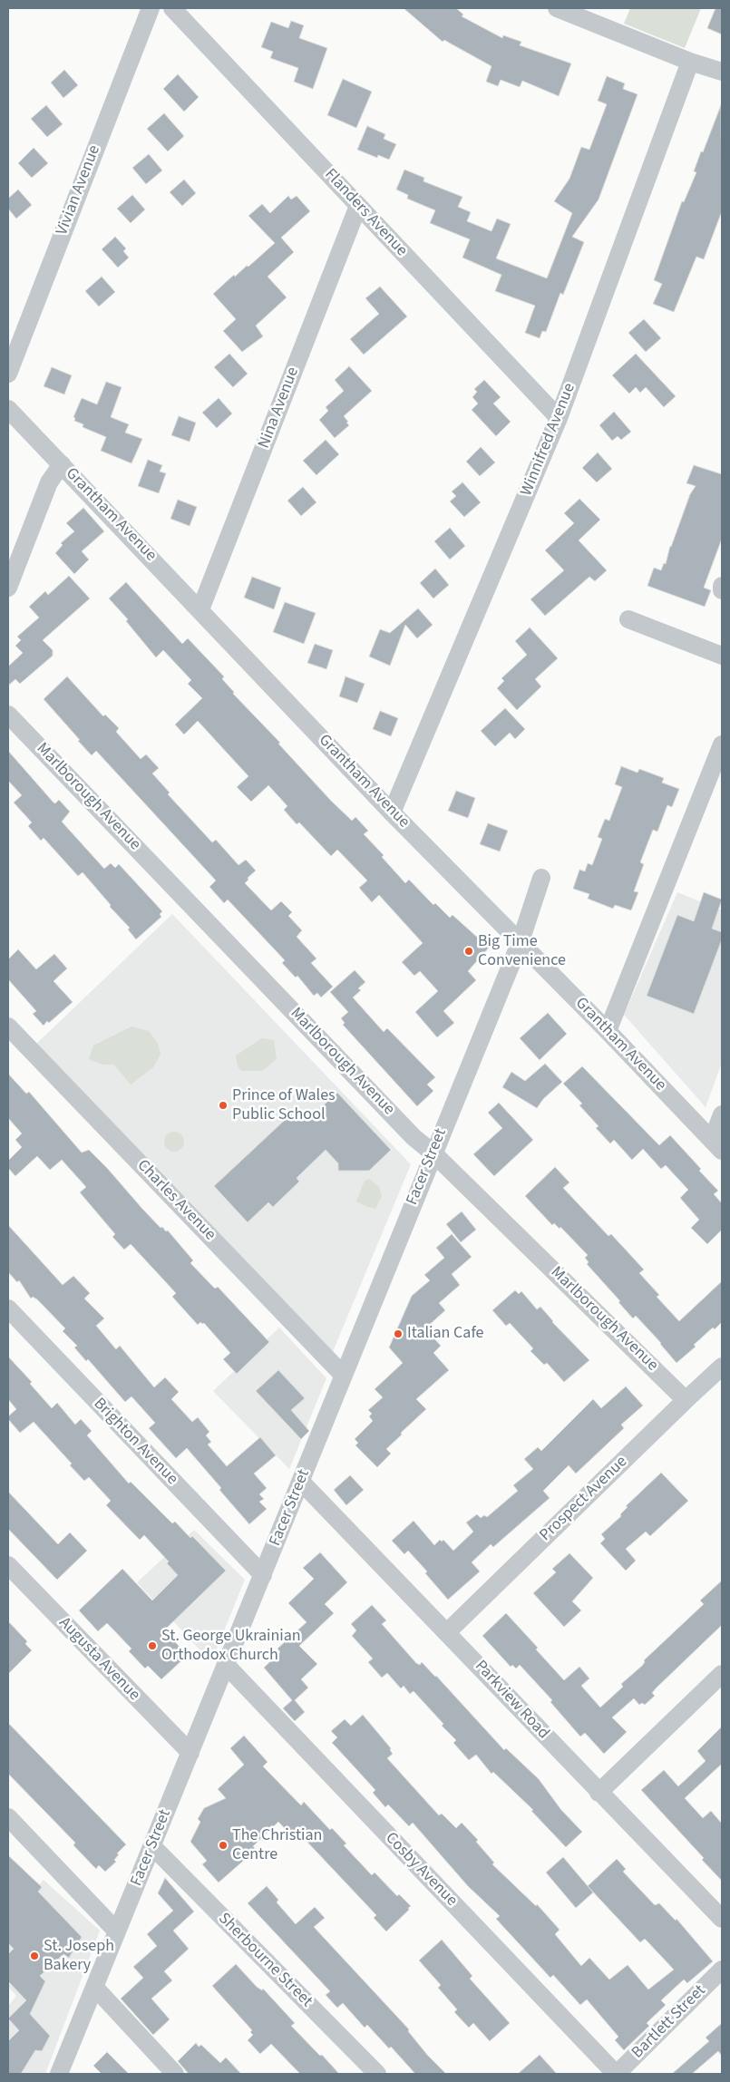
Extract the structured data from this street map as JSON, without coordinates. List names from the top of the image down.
{
  "streets": {
    "street": [
      "Vivian Avenue",
      "Flanders Avenue",
      "Nina Avenue",
      "Winnifred Avenue",
      "Grantham Avenue",
      "Marlborough Avenue",
      "Facer Street",
      "Charles Avenue",
      "Brighton Avenue",
      "Prospect Avenue",
      "Augusta Avenue",
      "Parkview Road",
      "Cosby Avenue",
      "Sherbourne Street",
      "Bartlett Street"
    ]
  },
  "crossings": [
    ["Flanders Avenue", "Nina Avenue"],
    ["Flanders Avenue", "Winnifred Avenue"],
    ["Nina Avenue", "Grantham Avenue"],
    ["Winnifred Avenue", "Grantham Avenue"],
    ["Grantham Avenue", "Facer Street"],
    ["Marlborough Avenue", "Facer Street"],
    ["Marlborough Avenue", "Prospect Avenue"],
    ["Facer Street", "Charles Avenue"],
    ["Facer Street", "Brighton Avenue"],
    ["Facer Street", "Augusta Avenue"],
    ["Facer Street", "Parkview Road"],
    ["Facer Street", "Cosby Avenue"],
    ["Facer Street", "Sherbourne Street"],
    ["Prospect Avenue", "Parkview Road"],
    ["Cosby Avenue", "Bartlett Street"]
  ],
  "places": [
    "Big Time Convenience",
    "Prince of Wales Public School",
    "Italian Cafe",
    "St. George Ukrainian Orthodox Church",
    "The Christian Centre",
    "St. Joseph Bakery"
  ]
}
